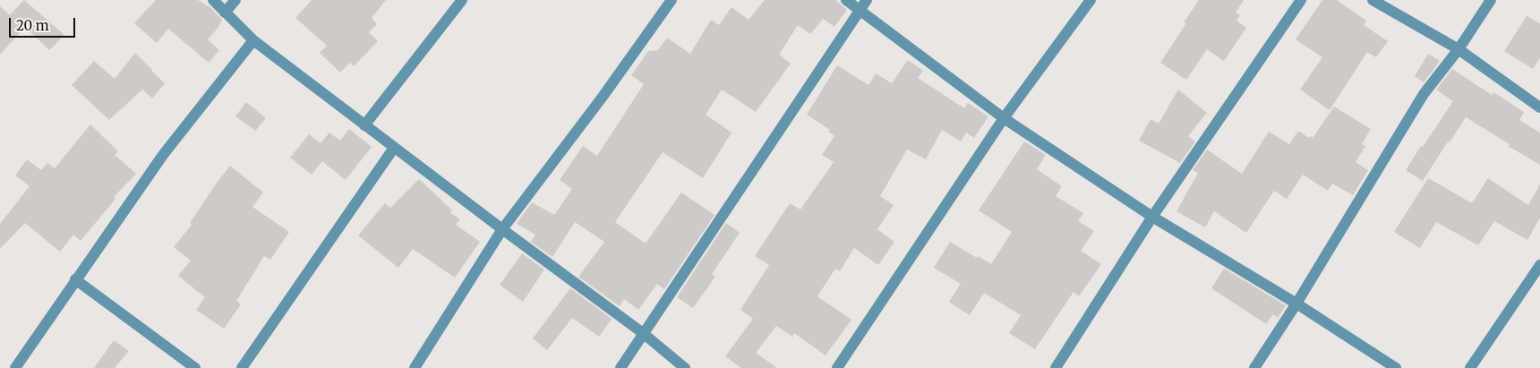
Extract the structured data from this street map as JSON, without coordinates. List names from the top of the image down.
{
  "scale_bar": "20 m"
}
